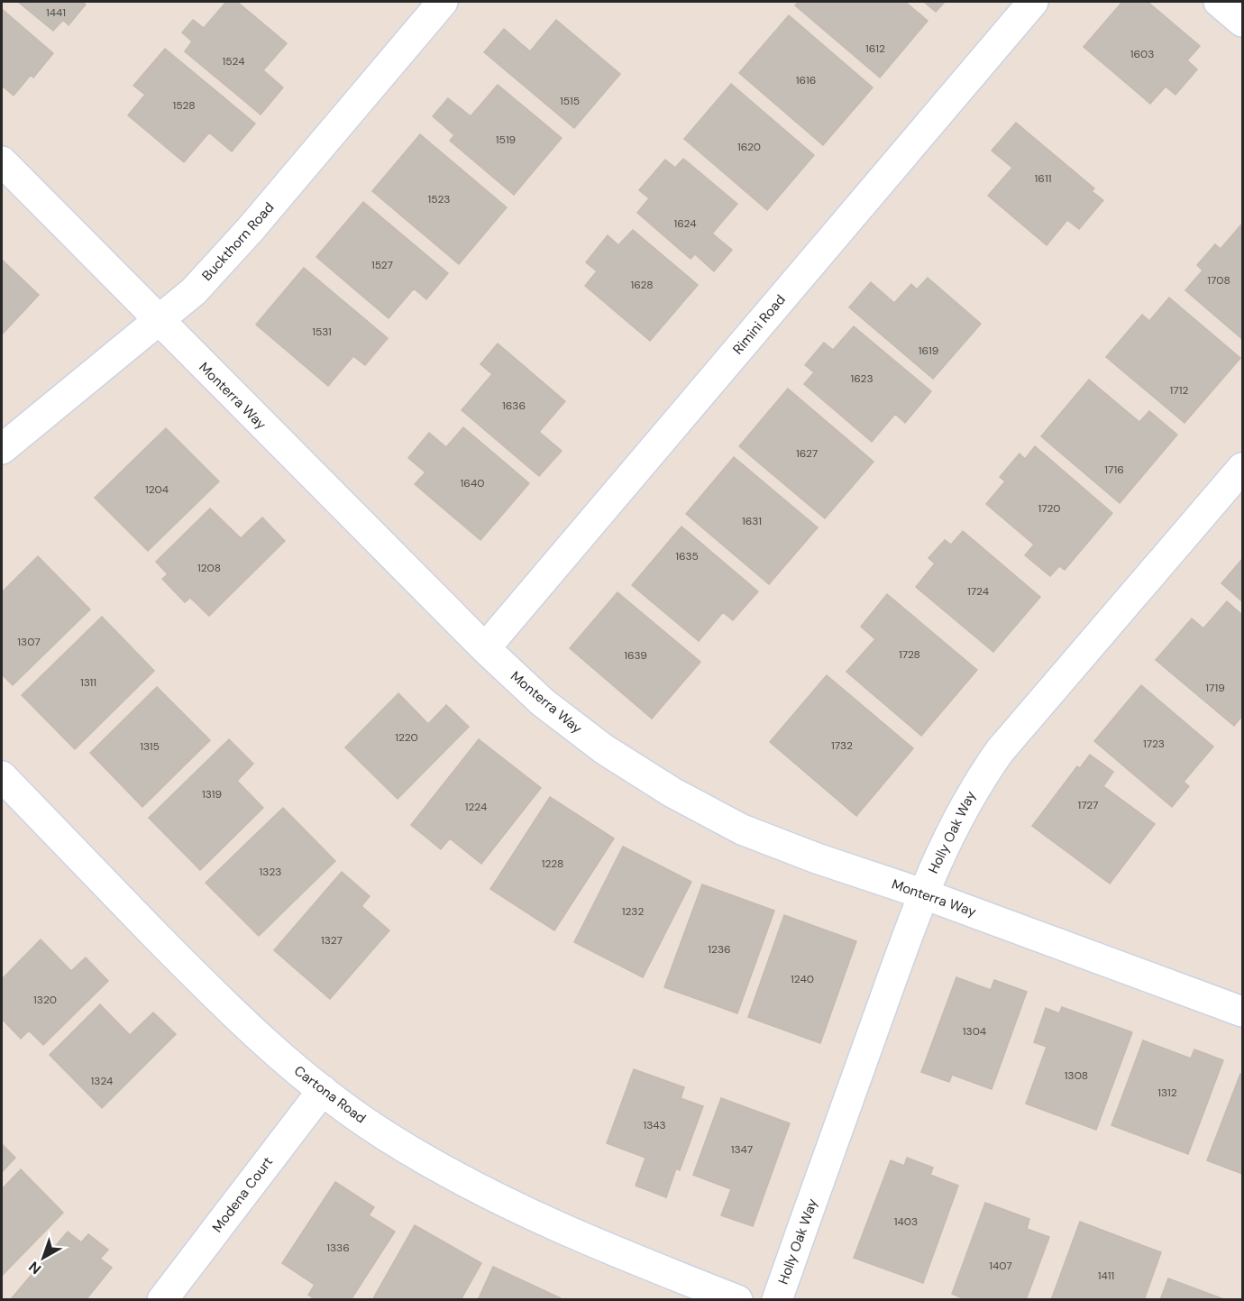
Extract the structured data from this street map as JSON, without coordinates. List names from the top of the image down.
{
  "streets": {
    "street": [
      "Buckthorn Road",
      "Rimini Road",
      "Monterra Way",
      "Holly Oak Way",
      "Cartona Road",
      "Modena Court"
    ]
  },
  "crossings": [
    ["Buckthorn Road", "Monterra Way"],
    ["Rimini Road", "Monterra Way"],
    ["Monterra Way", "Holly Oak Way"],
    ["Cartona Road", "Modena Court"]
  ],
  "house_numbers": [
    "1441",
    "1612",
    "1603",
    "1524",
    "1616",
    "1515",
    "1528",
    "1519",
    "1620",
    "1611",
    "1523",
    "1624",
    "1527",
    "1708",
    "1628",
    "1531",
    "1619",
    "1623",
    "1712",
    "1636",
    "1627",
    "1716",
    "1640",
    "1204",
    "1720",
    "1631",
    "1635",
    "1208",
    "1724",
    "1307",
    "1728",
    "1639",
    "1311",
    "1719",
    "1220",
    "1723",
    "1732",
    "1315",
    "1319",
    "1727",
    "1224",
    "1228",
    "1323",
    "1232",
    "1327",
    "1236",
    "1240",
    "1320",
    "1304",
    "1308",
    "1324",
    "1312",
    "1343",
    "1347",
    "1403",
    "1336",
    "1407",
    "1411"
  ],
  "north": "bottom left"
}
